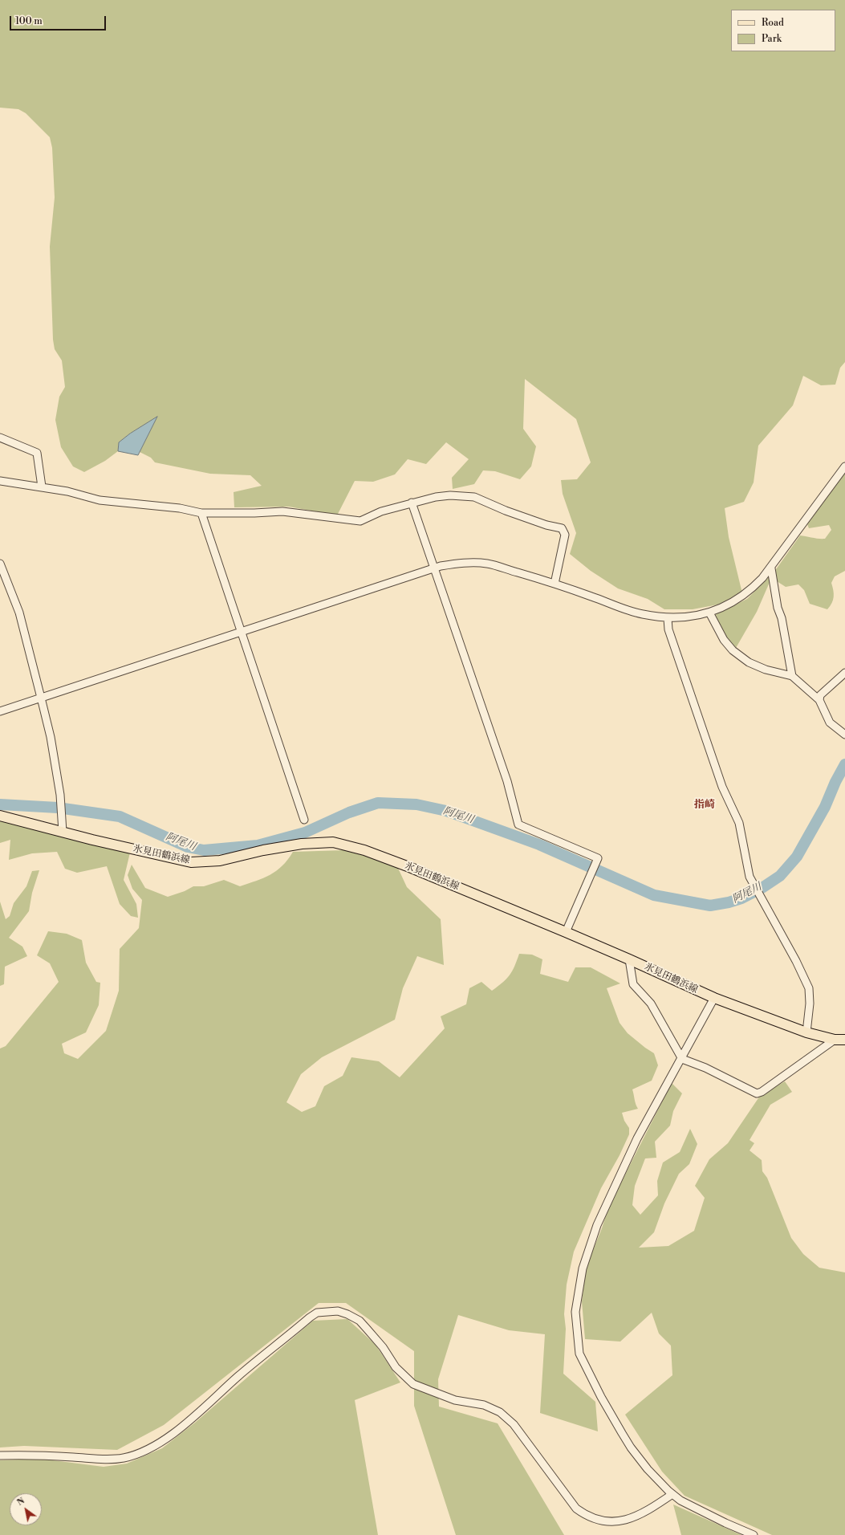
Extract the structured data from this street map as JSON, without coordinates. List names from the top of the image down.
{
  "streets": {
    "main road": ["氷見田鶴浜線"]
  },
  "districts": ["指崎"],
  "water": ["阿尾川"],
  "legend": ["Road", "Park"],
  "scale_bar": "100 m",
  "north": "top left"
}
